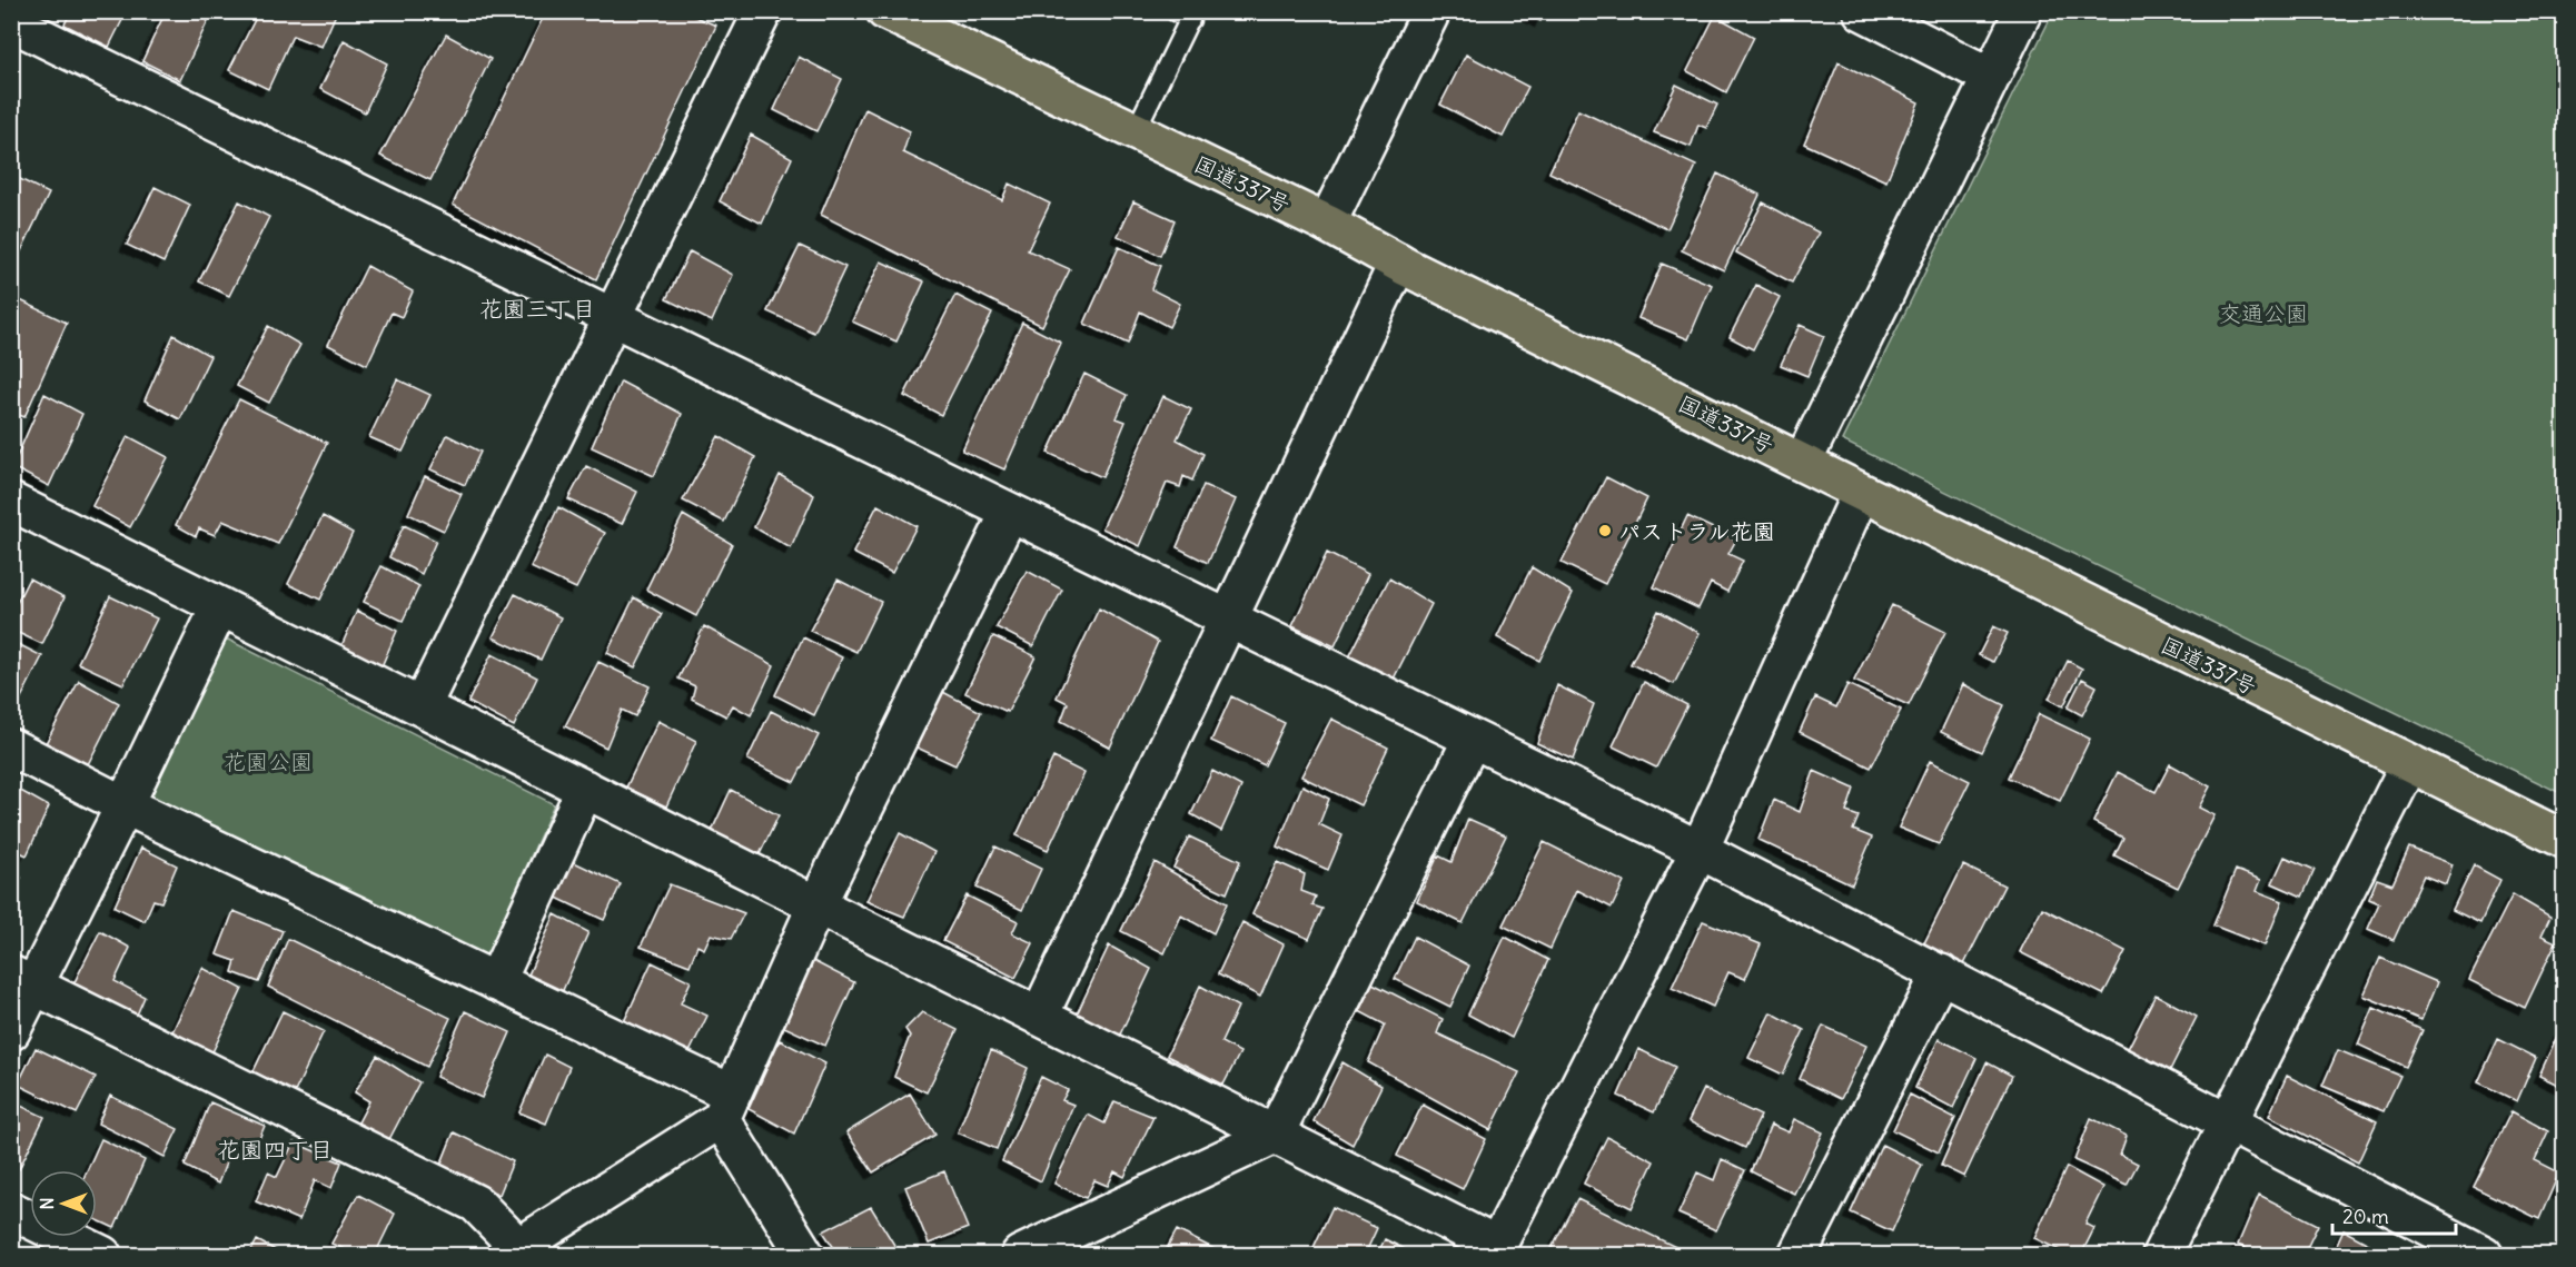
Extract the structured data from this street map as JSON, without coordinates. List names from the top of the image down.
{
  "streets": {
    "highway": ["国道337号"]
  },
  "districts": ["花園三丁目", "花園四丁目"],
  "parks": ["交通公園", "花園公園"],
  "places": ["パストラル花園"],
  "scale_bar": "20 m",
  "north": "left"
}
